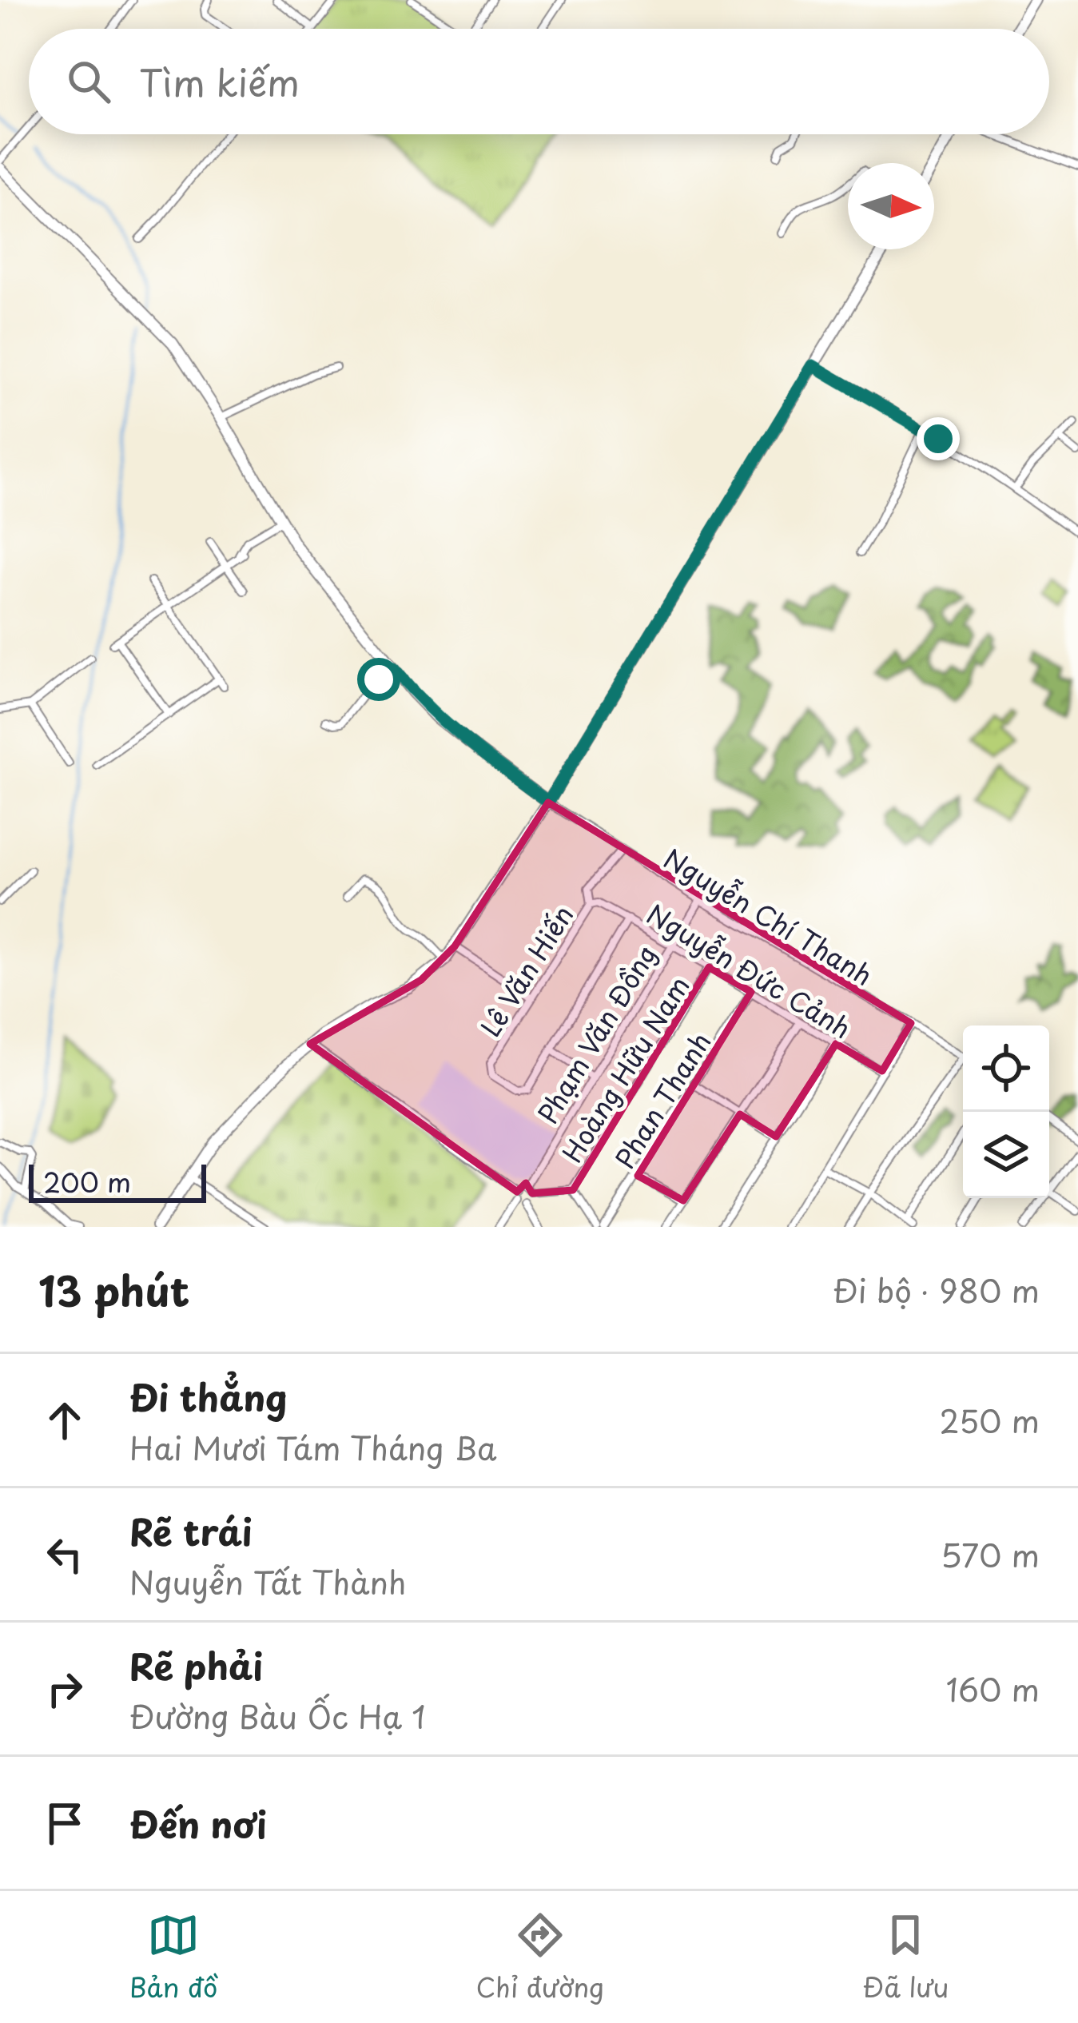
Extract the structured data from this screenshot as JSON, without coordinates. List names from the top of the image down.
{
  "streets": {
    "street": [
      "Nguyễn Chí Thanh",
      "Lê Văn Hiến",
      "Nguyễn Đức Cảnh",
      "Phạm Văn Đồng",
      "Hoàng Hữu Nam",
      "Phan Thanh"
    ]
  },
  "crossings": [
    ["Nguyễn Chí Thanh", "Lê Văn Hiến"],
    ["Nguyễn Chí Thanh", "Phạm Văn Đồng"],
    ["Lê Văn Hiến", "Nguyễn Đức Cảnh"],
    ["Nguyễn Đức Cảnh", "Phạm Văn Đồng"],
    ["Nguyễn Đức Cảnh", "Hoàng Hữu Nam"],
    ["Nguyễn Đức Cảnh", "Phan Thanh"]
  ],
  "scale_bar": "200 m",
  "north": "right",
  "page": {
    "search": "Tìm kiếm",
    "scale": "200 m",
    "heading": ["13 phút", "Đi bộ · 980 m"],
    "list": [
      ["Đi thẳng", "Hai Mươi Tám Tháng Ba", "250 m"],
      ["Rẽ trái", "Nguyễn Tất Thành", "570 m"],
      ["Rẽ phải", "Đường Bàu Ốc Hạ 1", "160 m"],
      "Đến nơi"
    ],
    "nav": ["Bản đồ", "Chỉ đường", "Đã lưu"]
  }
}
